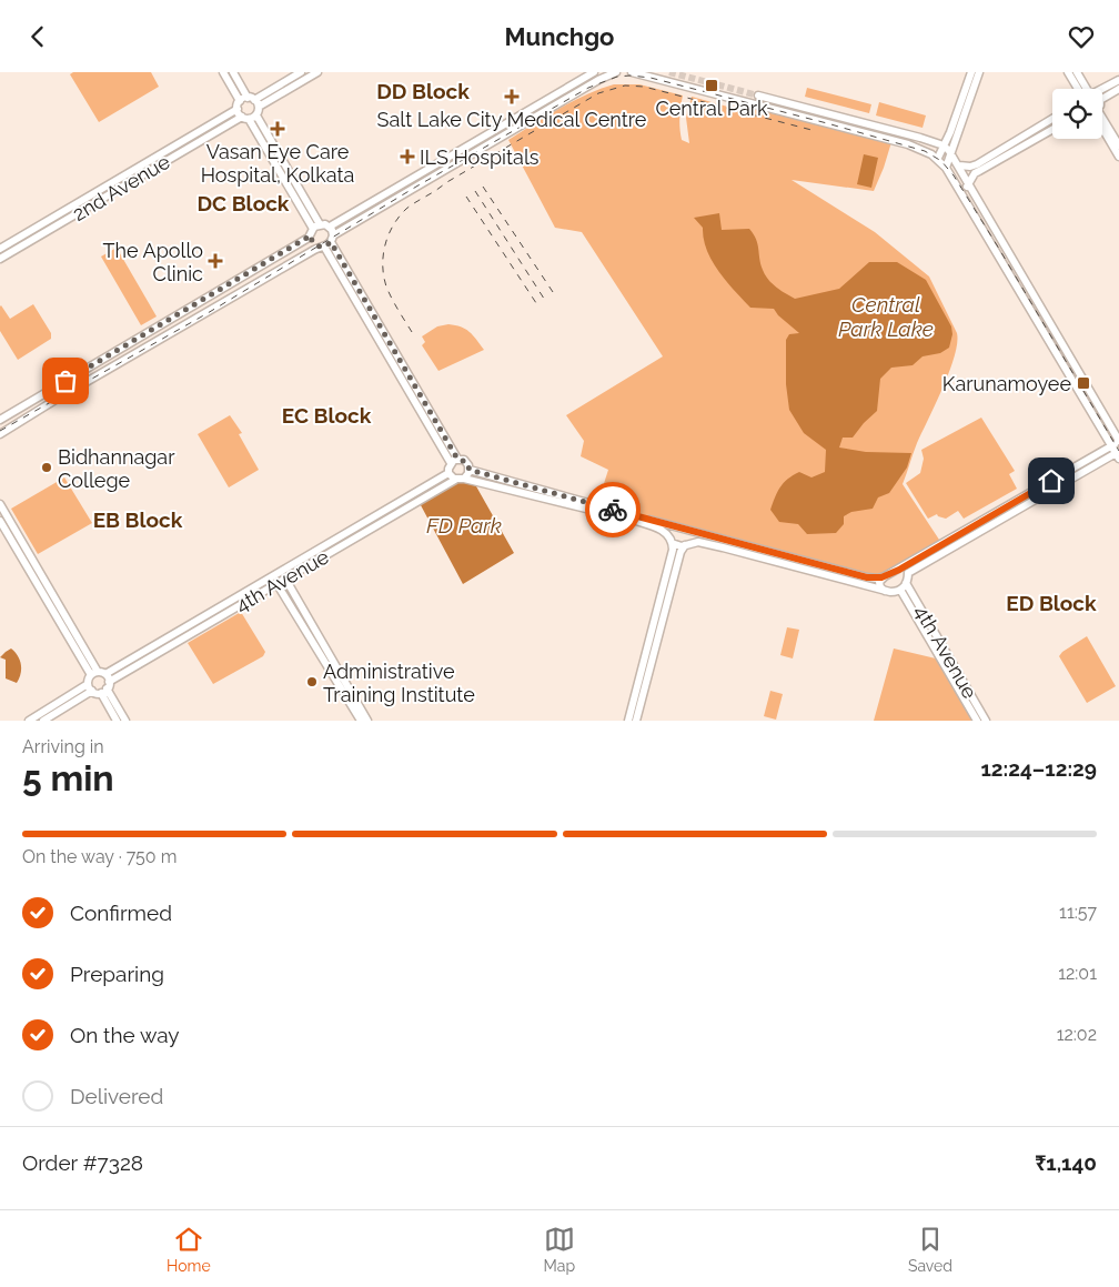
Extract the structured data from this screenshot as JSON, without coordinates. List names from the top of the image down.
{
  "streets": {
    "main road": ["2nd Avenue", "4th Avenue"]
  },
  "districts": [
    "DD Block",
    "DC Block",
    "EC Block",
    "EB Block",
    "ED Block"
  ],
  "water": ["Central Park Lake", "FD Park"],
  "places": {
    "transit": ["Central Park", "Karunamoyee"],
    "health": [
      "Salt Lake City Medical Centre",
      "Vasan Eye Care Hospital, Kolkata",
      "ILS Hospitals",
      "The Apollo Clinic"
    ],
    "other": ["Bidhannagar College", "Administrative Training Institute"]
  },
  "page": {
    "header": "Munchgo",
    "heading": ["5 min", "Arriving in", "12:24–12:29"],
    "panel": ["Order #7328", "₹1,140"],
    "bar": "On the way · 750 m",
    "list": [
      ["Confirmed", "11:57"],
      ["Preparing", "12:01"],
      ["On the way", "12:02"],
      "Delivered"
    ],
    "tabs": ["Home", "Map", "Saved"]
  }
}
